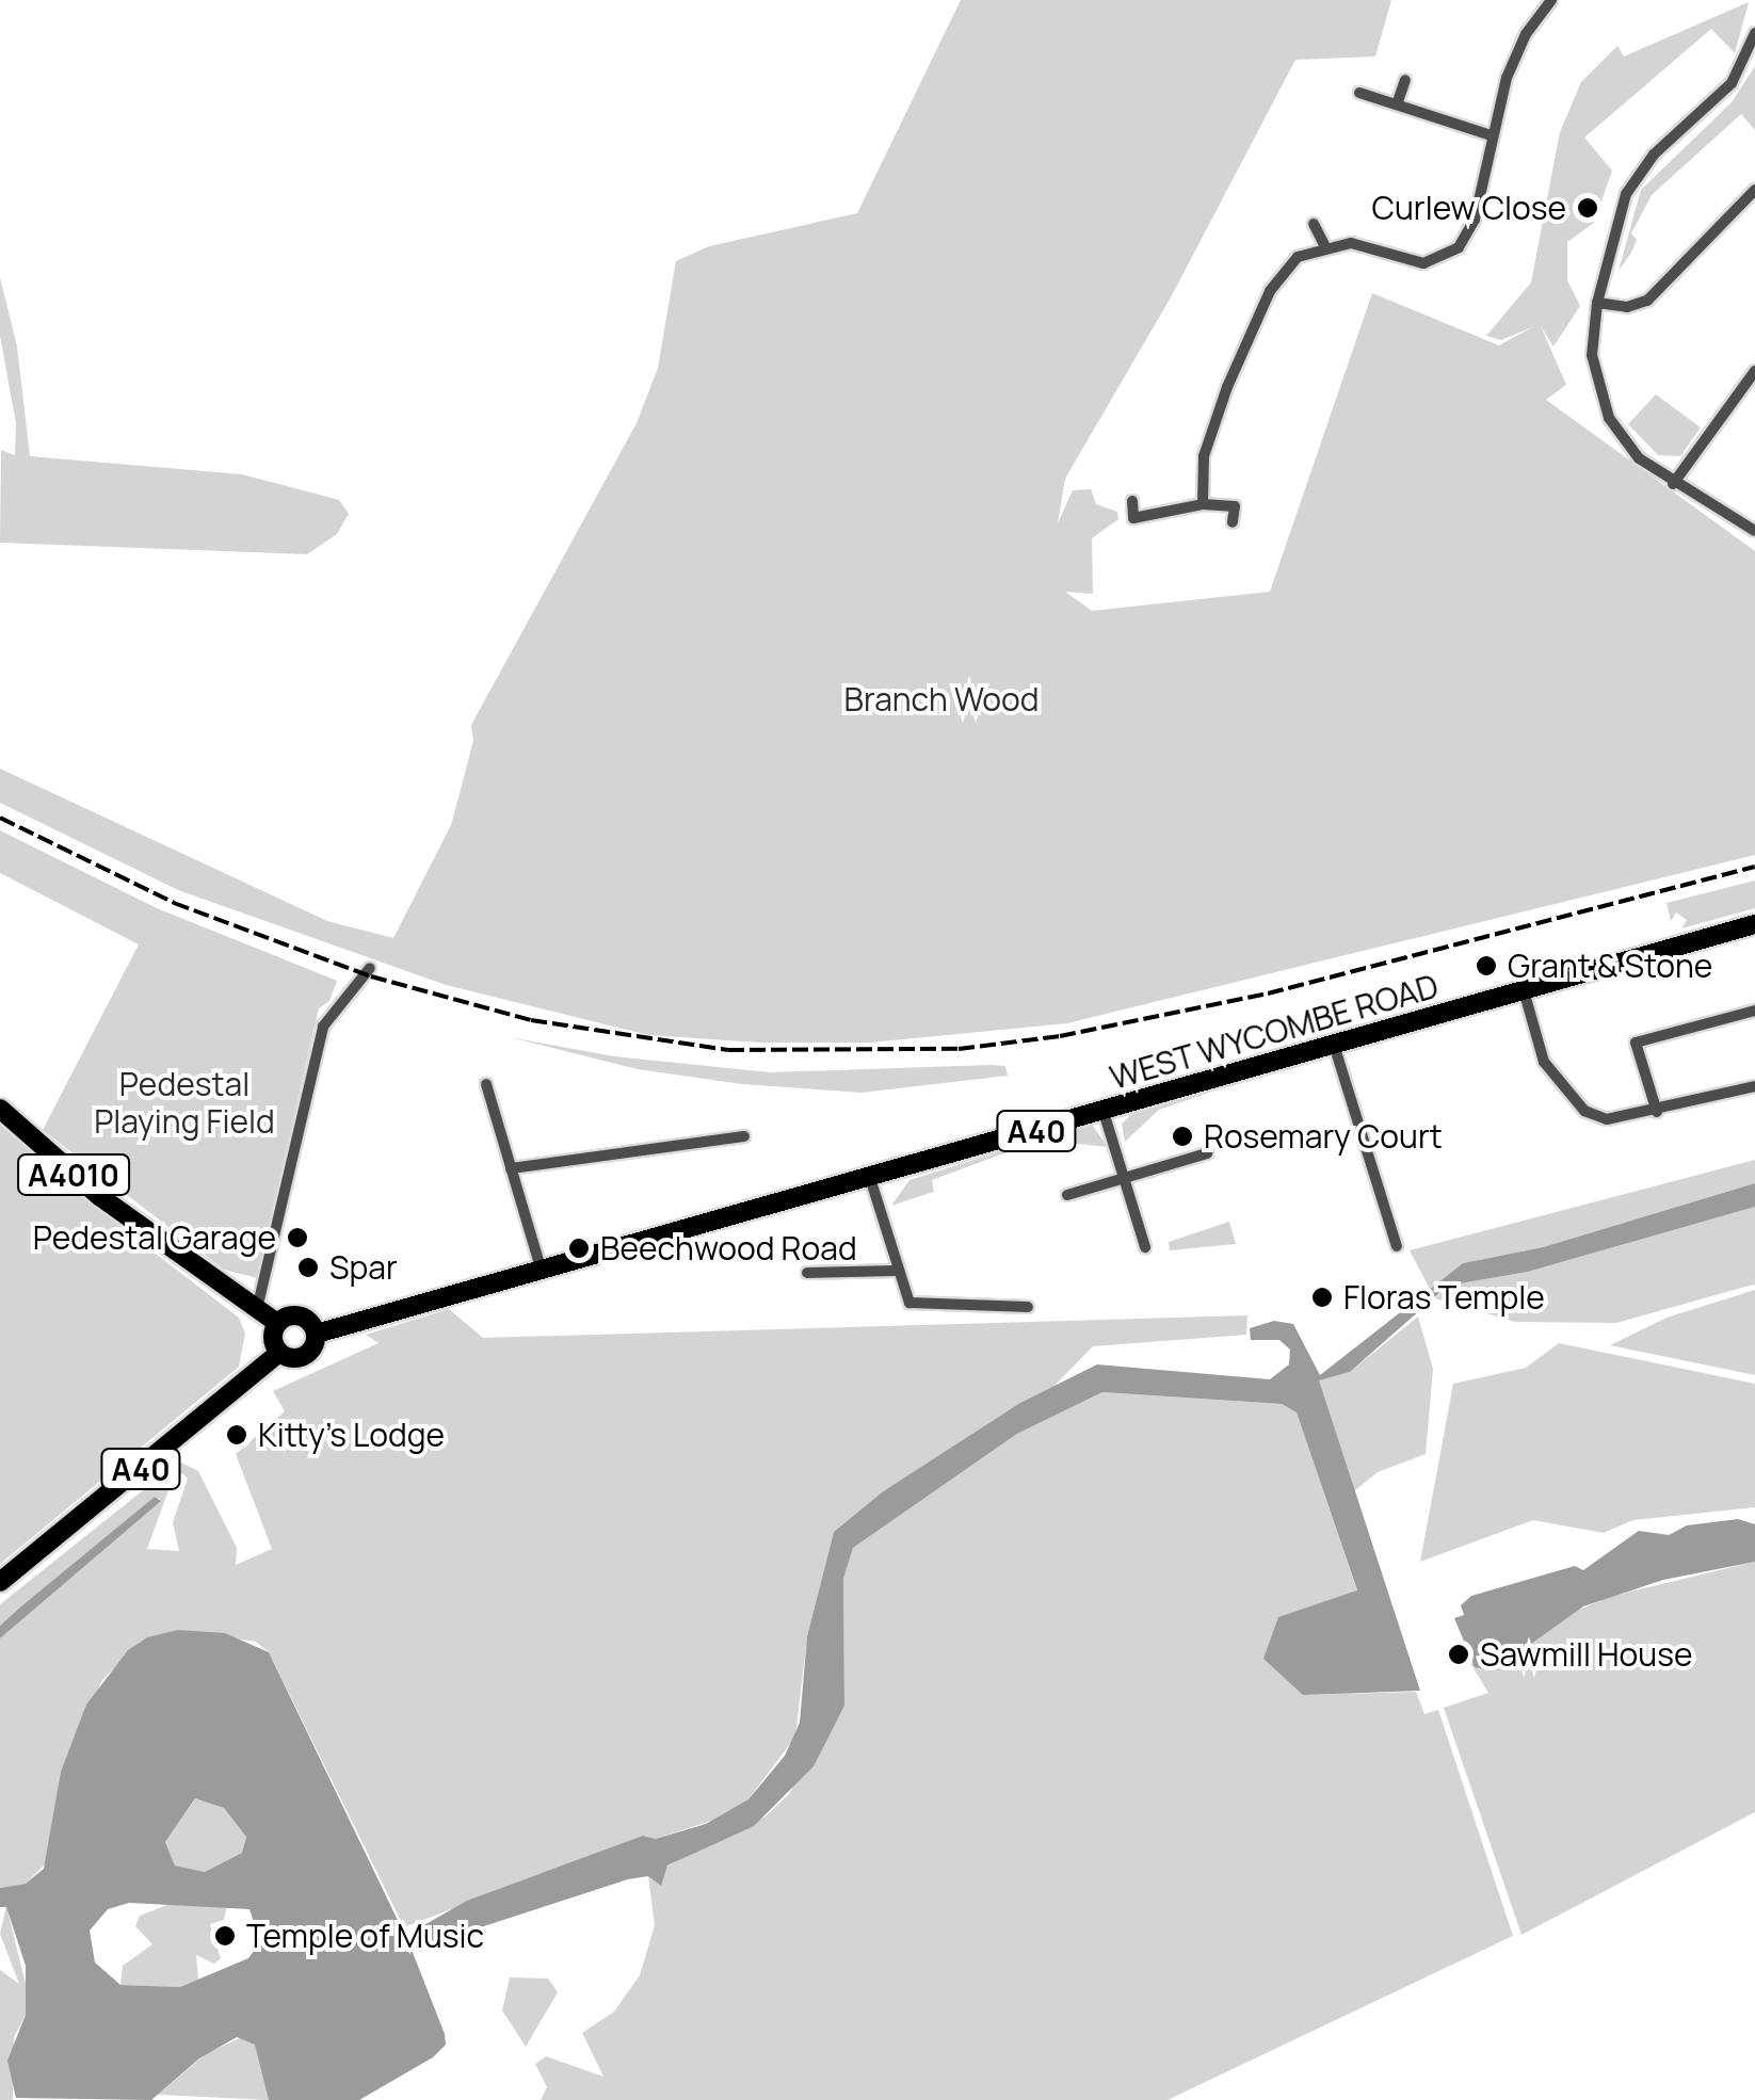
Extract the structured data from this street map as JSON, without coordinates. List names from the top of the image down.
{
  "streets": {
    "main road": ["WEST WYCOMBE ROAD", "A40", "A4010"]
  },
  "crossings": [
    ["WEST WYCOMBE ROAD", "A40"],
    ["WEST WYCOMBE ROAD", "A4010"],
    ["A40", "A4010"]
  ],
  "parks": ["Branch Wood", "Pedestal Playing Field"],
  "places": [
    "Curlew Close",
    "Grant & Stone",
    "Rosemary Court",
    "Pedestal Garage",
    "Beechwood Road",
    "Spar",
    "Floras Temple",
    "Kitty's Lodge",
    "Sawmill House",
    "Temple of Music"
  ]
}
